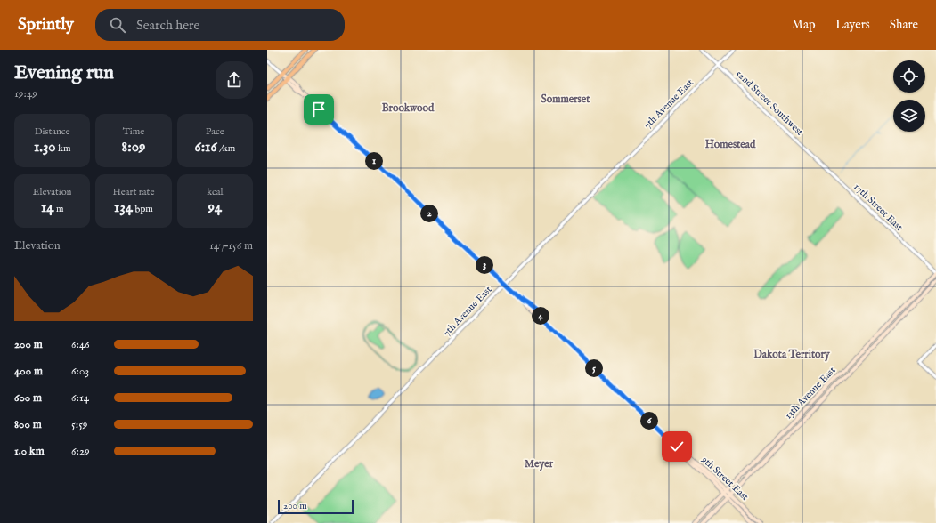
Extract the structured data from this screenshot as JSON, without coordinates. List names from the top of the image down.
{
  "streets": {
    "main road": ["13th Avenue East", "9th Street East"],
    "street": ["52nd Street Southwest", "7th Avenue East", "17th Street East"]
  },
  "crossings": [
    ["52nd Street Southwest", "7th Avenue East"],
    ["52nd Street Southwest", "17th Street East"],
    ["7th Avenue East", "9th Street East"],
    ["17th Street East", "13th Avenue East"],
    ["13th Avenue East", "9th Street East"]
  ],
  "districts": [
    "Sommerset",
    "Brookwood",
    "Homestead",
    "Dakota Territory",
    "Meyer"
  ],
  "scale_bar": "200 m",
  "page": {
    "header": "Sprintly",
    "search": "Search here",
    "nav": ["Map", "Layers", "Share"],
    "heading": ["Evening run", "19:49"],
    "stats": [
      ["Distance", "1.30 km"],
      ["Time", "8:09"],
      ["Pace", "6:16 /km"],
      ["Elevation", "14 m"],
      ["Heart rate", "134 bpm"],
      ["kcal", "94"]
    ],
    "pins": [
      "1",
      "2",
      "3",
      "4",
      "5",
      "6"
    ],
    "chart": ["Elevation", "147–156 m"],
    "list": [
      {
        "name": "200 m",
        "note": "6:46"
      },
      {
        "name": "400 m",
        "note": "6:03"
      },
      {
        "name": "600 m",
        "note": "6:14"
      },
      {
        "name": "800 m",
        "note": "5:59"
      },
      {
        "name": "1.0 km",
        "note": "6:29"
      }
    ],
    "scale": "200 m"
  }
}
